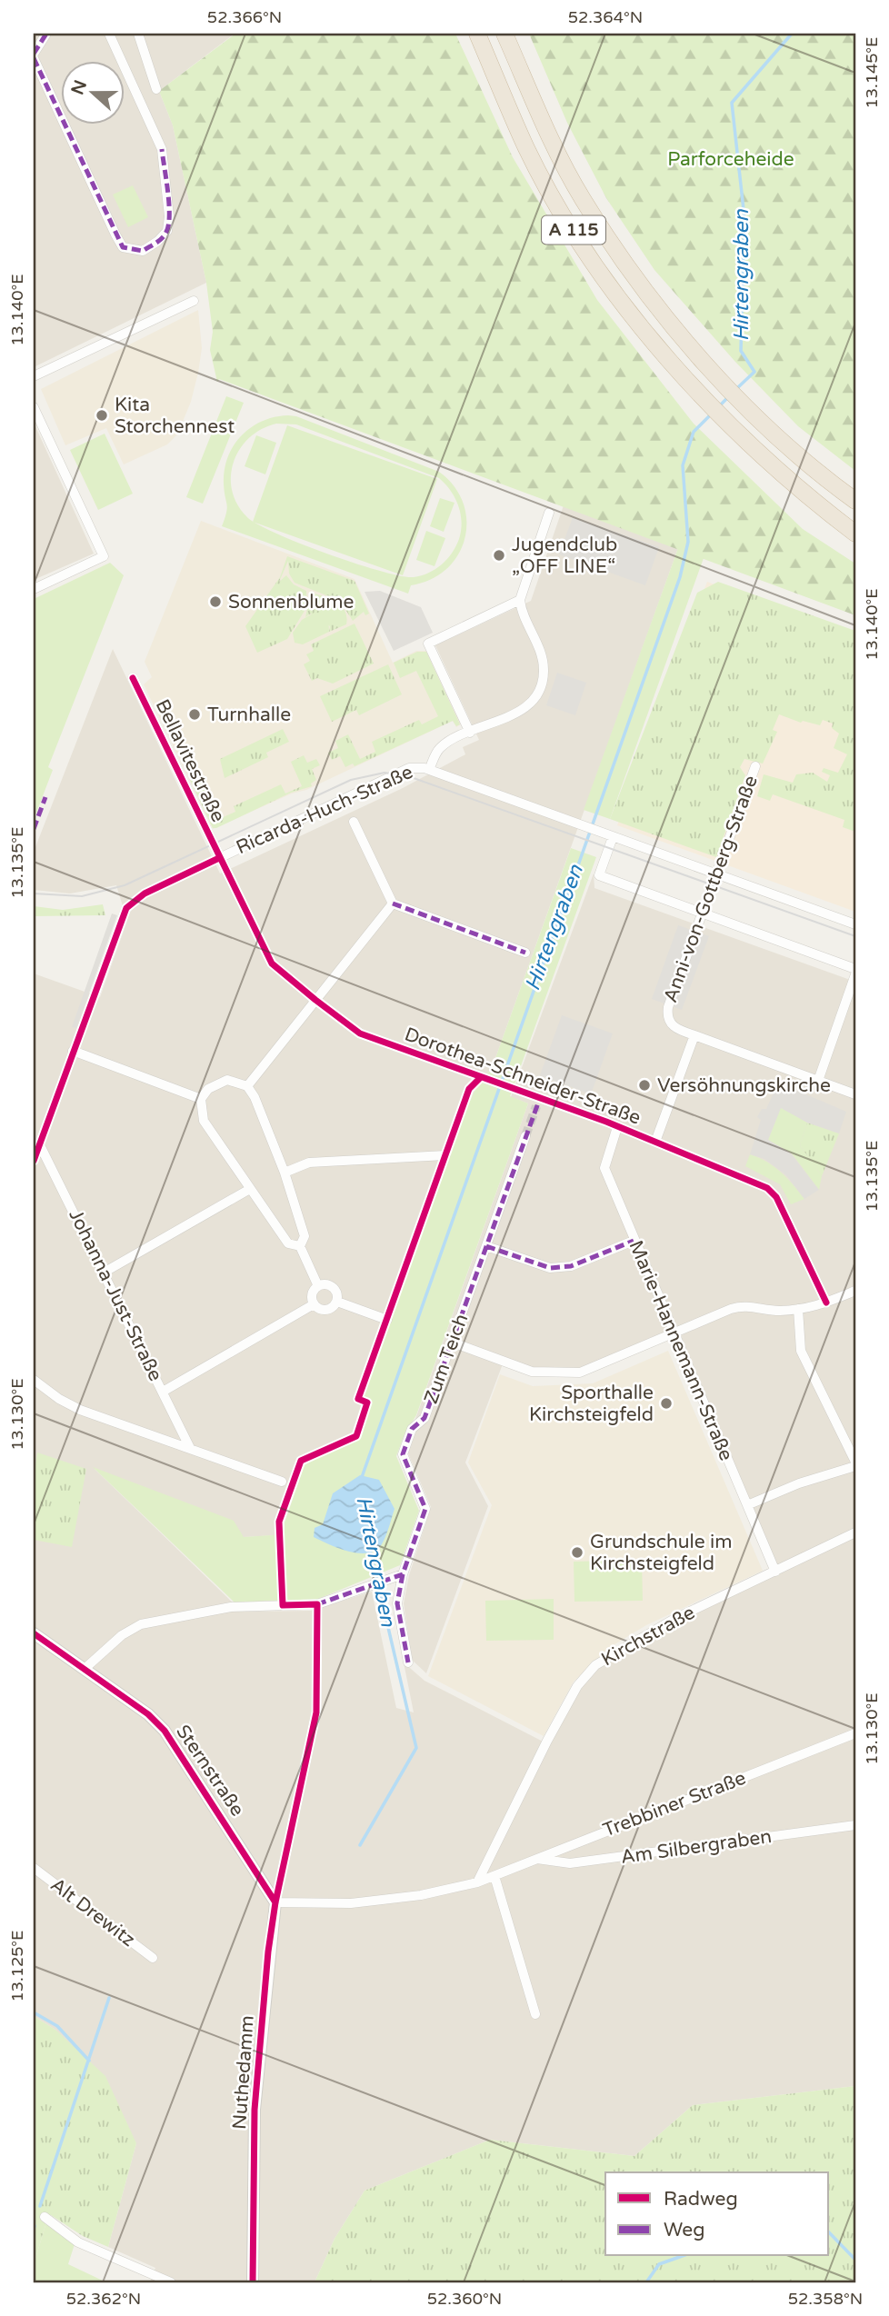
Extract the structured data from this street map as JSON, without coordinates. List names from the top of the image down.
{
  "streets": {
    "highway": ["A 115"],
    "street": [
      "Bellavitestraße",
      "Ricarda-Huch-Straße",
      "Anni-von-Gottberg-Straße",
      "Dorothea-Schneider-Straße",
      "Johanna-Just-Straße",
      "Marie-Hannemann-Straße",
      "Zum Teich",
      "Kirchstraße",
      "Sternstraße",
      "Trebbiner Straße",
      "Am Silbergraben",
      "Alt Drewitz",
      "Nuthedamm"
    ]
  },
  "crossings": [
    ["Bellavitestraße", "Ricarda-Huch-Straße"],
    ["Bellavitestraße", "Dorothea-Schneider-Straße"],
    ["Ricarda-Huch-Straße", "Anni-von-Gottberg-Straße"],
    ["Ricarda-Huch-Straße", "Dorothea-Schneider-Straße"],
    ["Ricarda-Huch-Straße", "Johanna-Just-Straße"],
    ["Dorothea-Schneider-Straße", "Marie-Hannemann-Straße"],
    ["Marie-Hannemann-Straße", "Kirchstraße"],
    ["Kirchstraße", "Trebbiner Straße"],
    ["Sternstraße", "Trebbiner Straße"],
    ["Sternstraße", "Nuthedamm"],
    ["Trebbiner Straße", "Am Silbergraben"],
    ["Trebbiner Straße", "Nuthedamm"]
  ],
  "water": ["Hirtengraben"],
  "parks": ["Parforceheide"],
  "places": [
    "Kita Storchennest",
    "Jugendclub „OFF LINE“",
    "Sonnenblume",
    "Turnhalle",
    "Versöhnungskirche",
    "Sporthalle Kirchsteigfeld",
    "Grundschule im Kirchsteigfeld"
  ],
  "legend": ["Radweg", "Weg"],
  "north": "left",
  "coordinates": [
    "52.366°N",
    "52.364°N",
    "13.145°E",
    "13.140°E",
    "13.135°E",
    "13.130°E",
    "13.125°E",
    "52.362°N",
    "52.360°N",
    "52.358°N"
  ]
}
